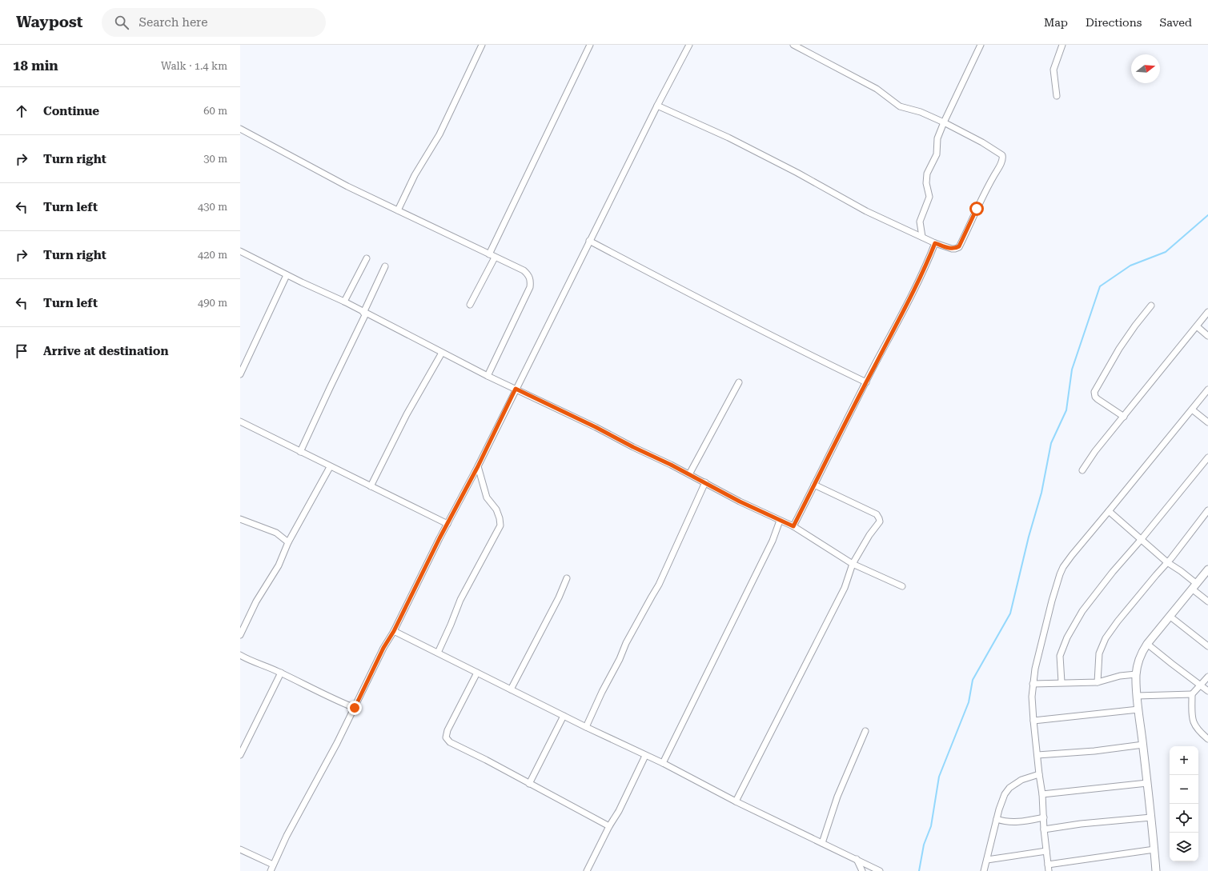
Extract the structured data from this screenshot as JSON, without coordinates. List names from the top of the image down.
{
  "north": "right",
  "page": {
    "header": "Waypost",
    "search": "Search here",
    "nav": ["Map", "Directions", "Saved"],
    "heading": ["18 min", "Walk · 1.4 km"],
    "list": [
      ["Continue", "60 m"],
      ["Turn right", "30 m"],
      ["Turn left", "430 m"],
      ["Turn right", "420 m"],
      ["Turn left", "490 m"],
      "Arrive at destination"
    ],
    "map_buttons": ["+", "−"]
  }
}
